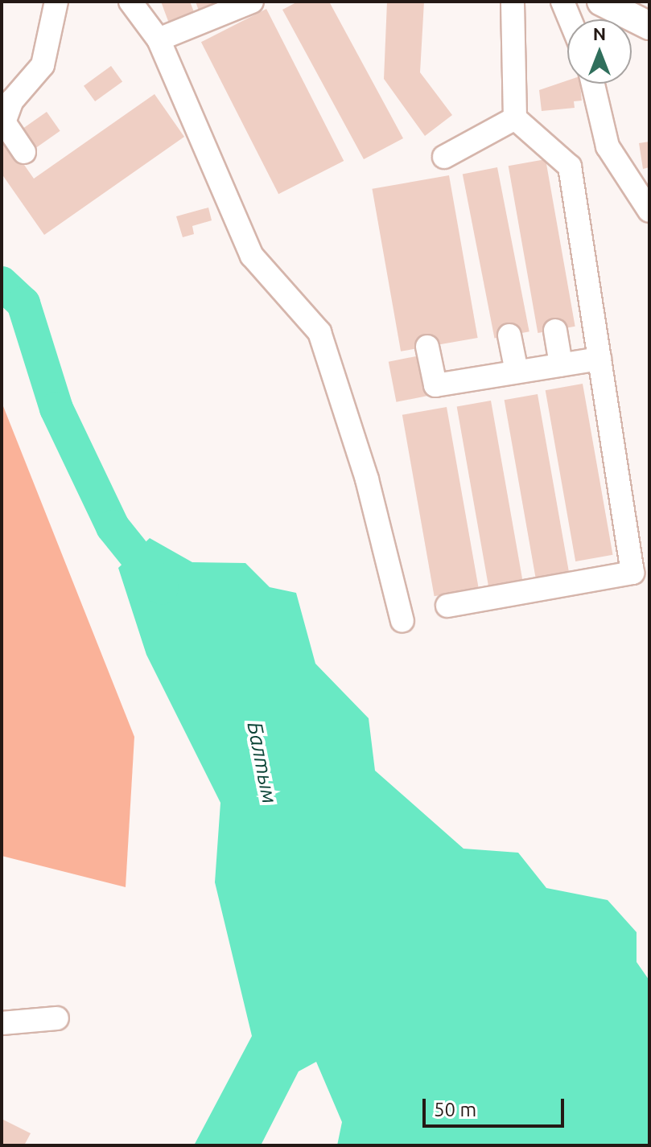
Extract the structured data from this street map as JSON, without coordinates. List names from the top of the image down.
{
  "water": ["Балтым"],
  "scale_bar": "50 m",
  "north": "top"
}
